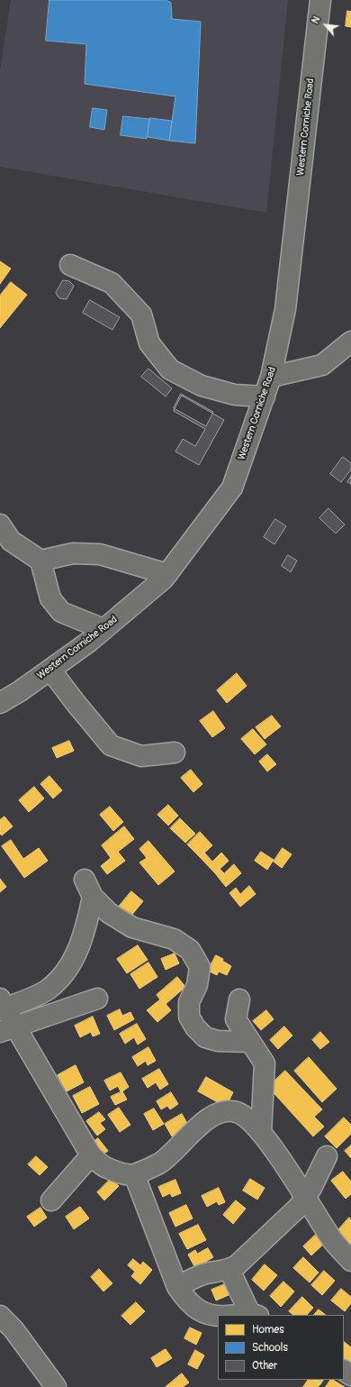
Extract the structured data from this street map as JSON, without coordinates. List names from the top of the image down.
{
  "streets": {
    "street": ["Western Corniche Road"]
  },
  "legend": ["Homes", "Schools", "Other"],
  "north": "top left"
}
